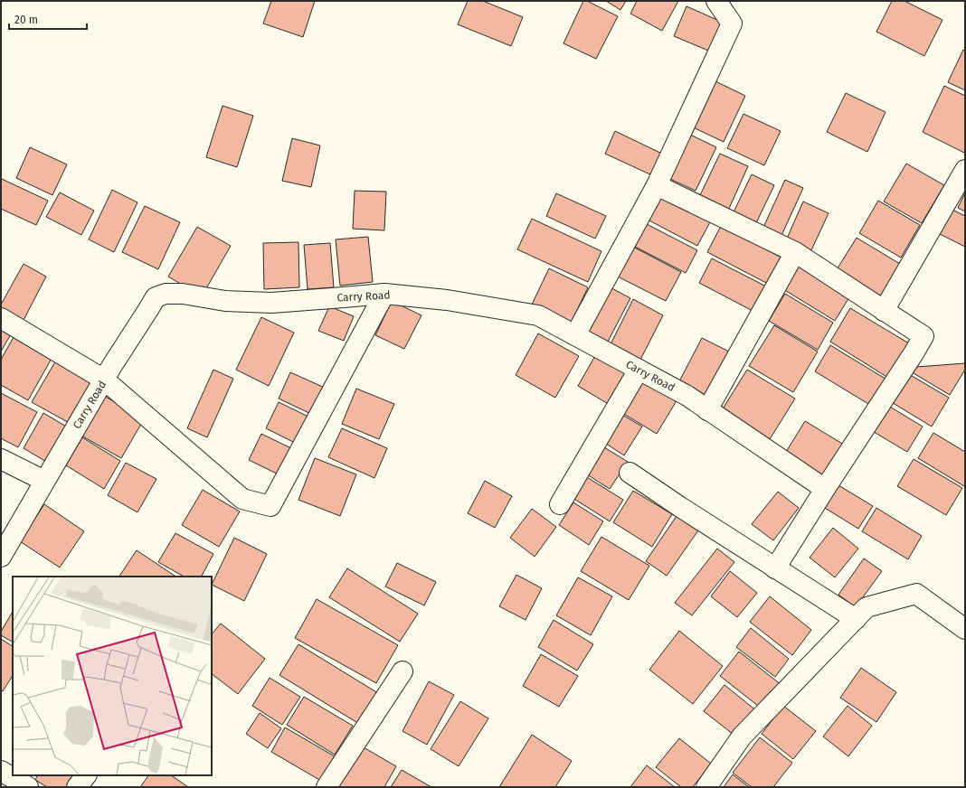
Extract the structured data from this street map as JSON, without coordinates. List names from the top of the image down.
{
  "streets": {
    "street": ["Carry Road"]
  },
  "scale_bar": "20 m"
}
